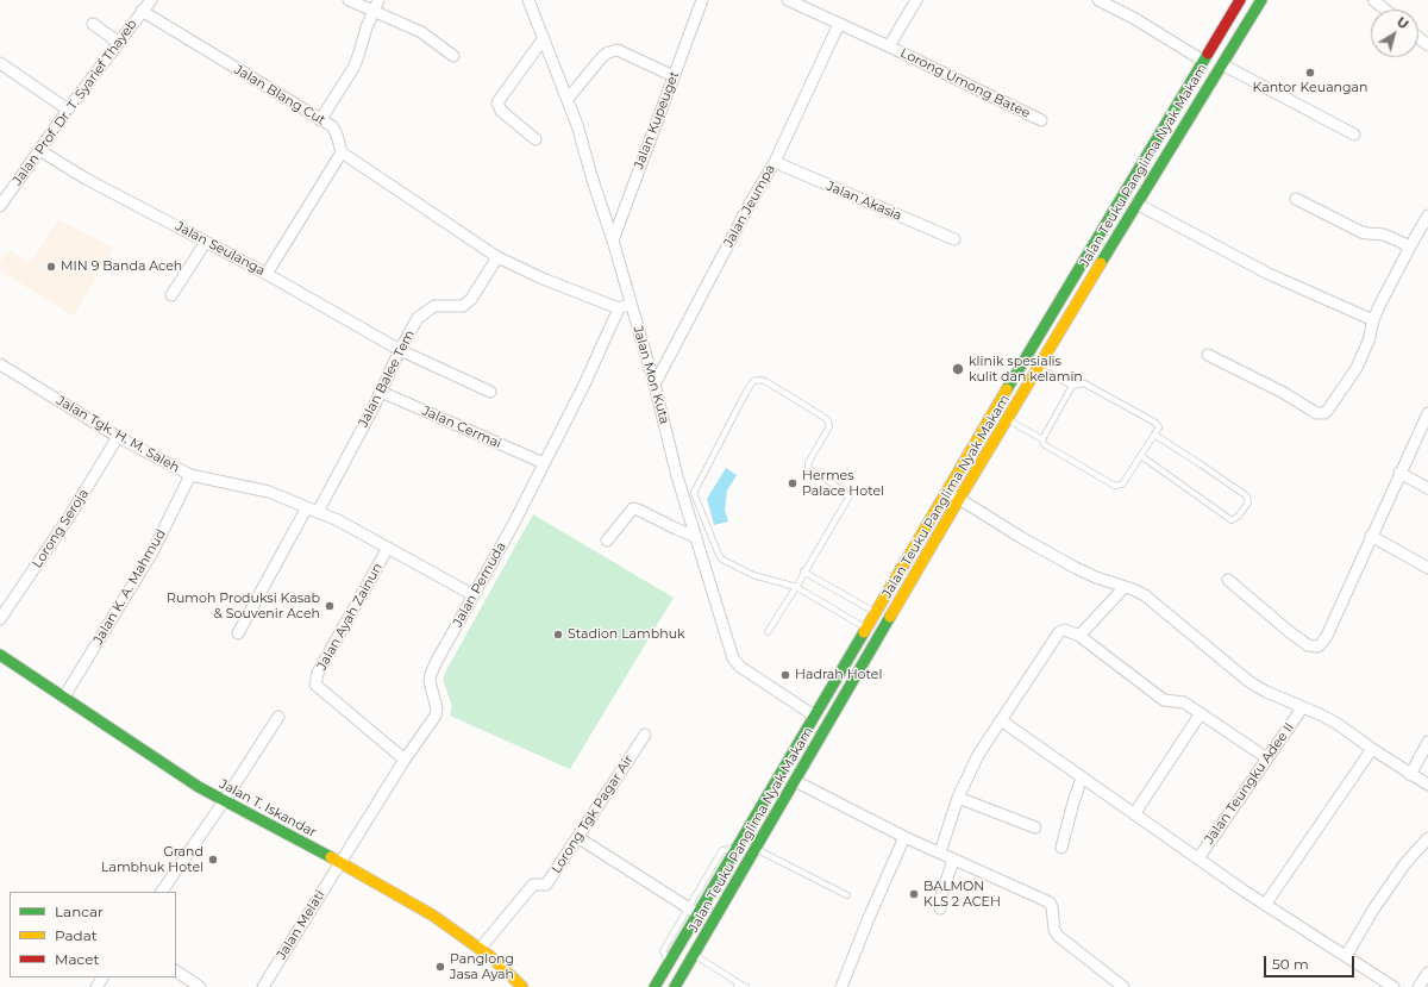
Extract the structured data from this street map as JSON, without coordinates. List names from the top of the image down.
{
  "streets": {
    "main road": ["Jalan Teuku Panglima Nyak Makam", "Jalan T. Iskandar"],
    "street": [
      "Lorong Umong Batee",
      "Jalan Blang Cut",
      "Jalan Prof. Dr. T. Syarief Thayeb",
      "Jalan Kupeuget",
      "Jalan Akasia",
      "Jalan Jeumpa",
      "Jalan Seulanga",
      "Jalan Mon Kuta",
      "Jalan Balee Tem",
      "Jalan Cermai",
      "Jalan Tgk. H. M. Saleh",
      "Lorong Seroja",
      "Jalan Pemuda",
      "Jalan K. A. Mahmud",
      "Jalan Ayah Zainun",
      "Jalan Teungku Adee II",
      "Lorong Tgk Pagar Air",
      "Jalan Melati"
    ]
  },
  "crossings": [
    ["Lorong Umong Batee", "Jalan Jeumpa"],
    ["Jalan Blang Cut", "Jalan Prof. Dr. T. Syarief Thayeb"],
    ["Jalan Prof. Dr. T. Syarief Thayeb", "Jalan Seulanga"],
    ["Jalan Kupeuget", "Jalan Mon Kuta"],
    ["Jalan Teuku Panglima Nyak Makam", "Jalan Mon Kuta"],
    ["Jalan Akasia", "Jalan Jeumpa"],
    ["Jalan Jeumpa", "Jalan Mon Kuta"],
    ["Jalan Seulanga", "Jalan Balee Tem"],
    ["Jalan Balee Tem", "Jalan Cermai"],
    ["Jalan Balee Tem", "Jalan Tgk. H. M. Saleh"],
    ["Jalan Cermai", "Jalan Pemuda"],
    ["Jalan Tgk. H. M. Saleh", "Lorong Seroja"],
    ["Jalan Tgk. H. M. Saleh", "Jalan Pemuda"],
    ["Jalan Tgk. H. M. Saleh", "Jalan K. A. Mahmud"],
    ["Jalan Tgk. H. M. Saleh", "Jalan Ayah Zainun"],
    ["Jalan Pemuda", "Jalan Ayah Zainun"],
    ["Jalan Pemuda", "Jalan T. Iskandar"],
    ["Jalan Pemuda", "Jalan Melati"],
    ["Jalan K. A. Mahmud", "Jalan T. Iskandar"],
    ["Jalan T. Iskandar", "Lorong Tgk Pagar Air"],
    ["Jalan T. Iskandar", "Jalan Melati"]
  ],
  "places": [
    "Kantor Keuangan",
    "MIN 9 Banda Aceh",
    "klinik spesialis kulit dan kelamin",
    "Hermes Palace Hotel",
    "Rumoh Produksi Kasab & Souvenir Aceh",
    "Stadion Lambhuk",
    "Hadrah Hotel",
    "Grand Lambhuk Hotel",
    "BALMON KLS 2 ACEH",
    "Panglong Jasa Ayah"
  ],
  "legend": ["Lancar", "Padat", "Macet"],
  "scale_bar": "50 m",
  "north": "top right"
}
